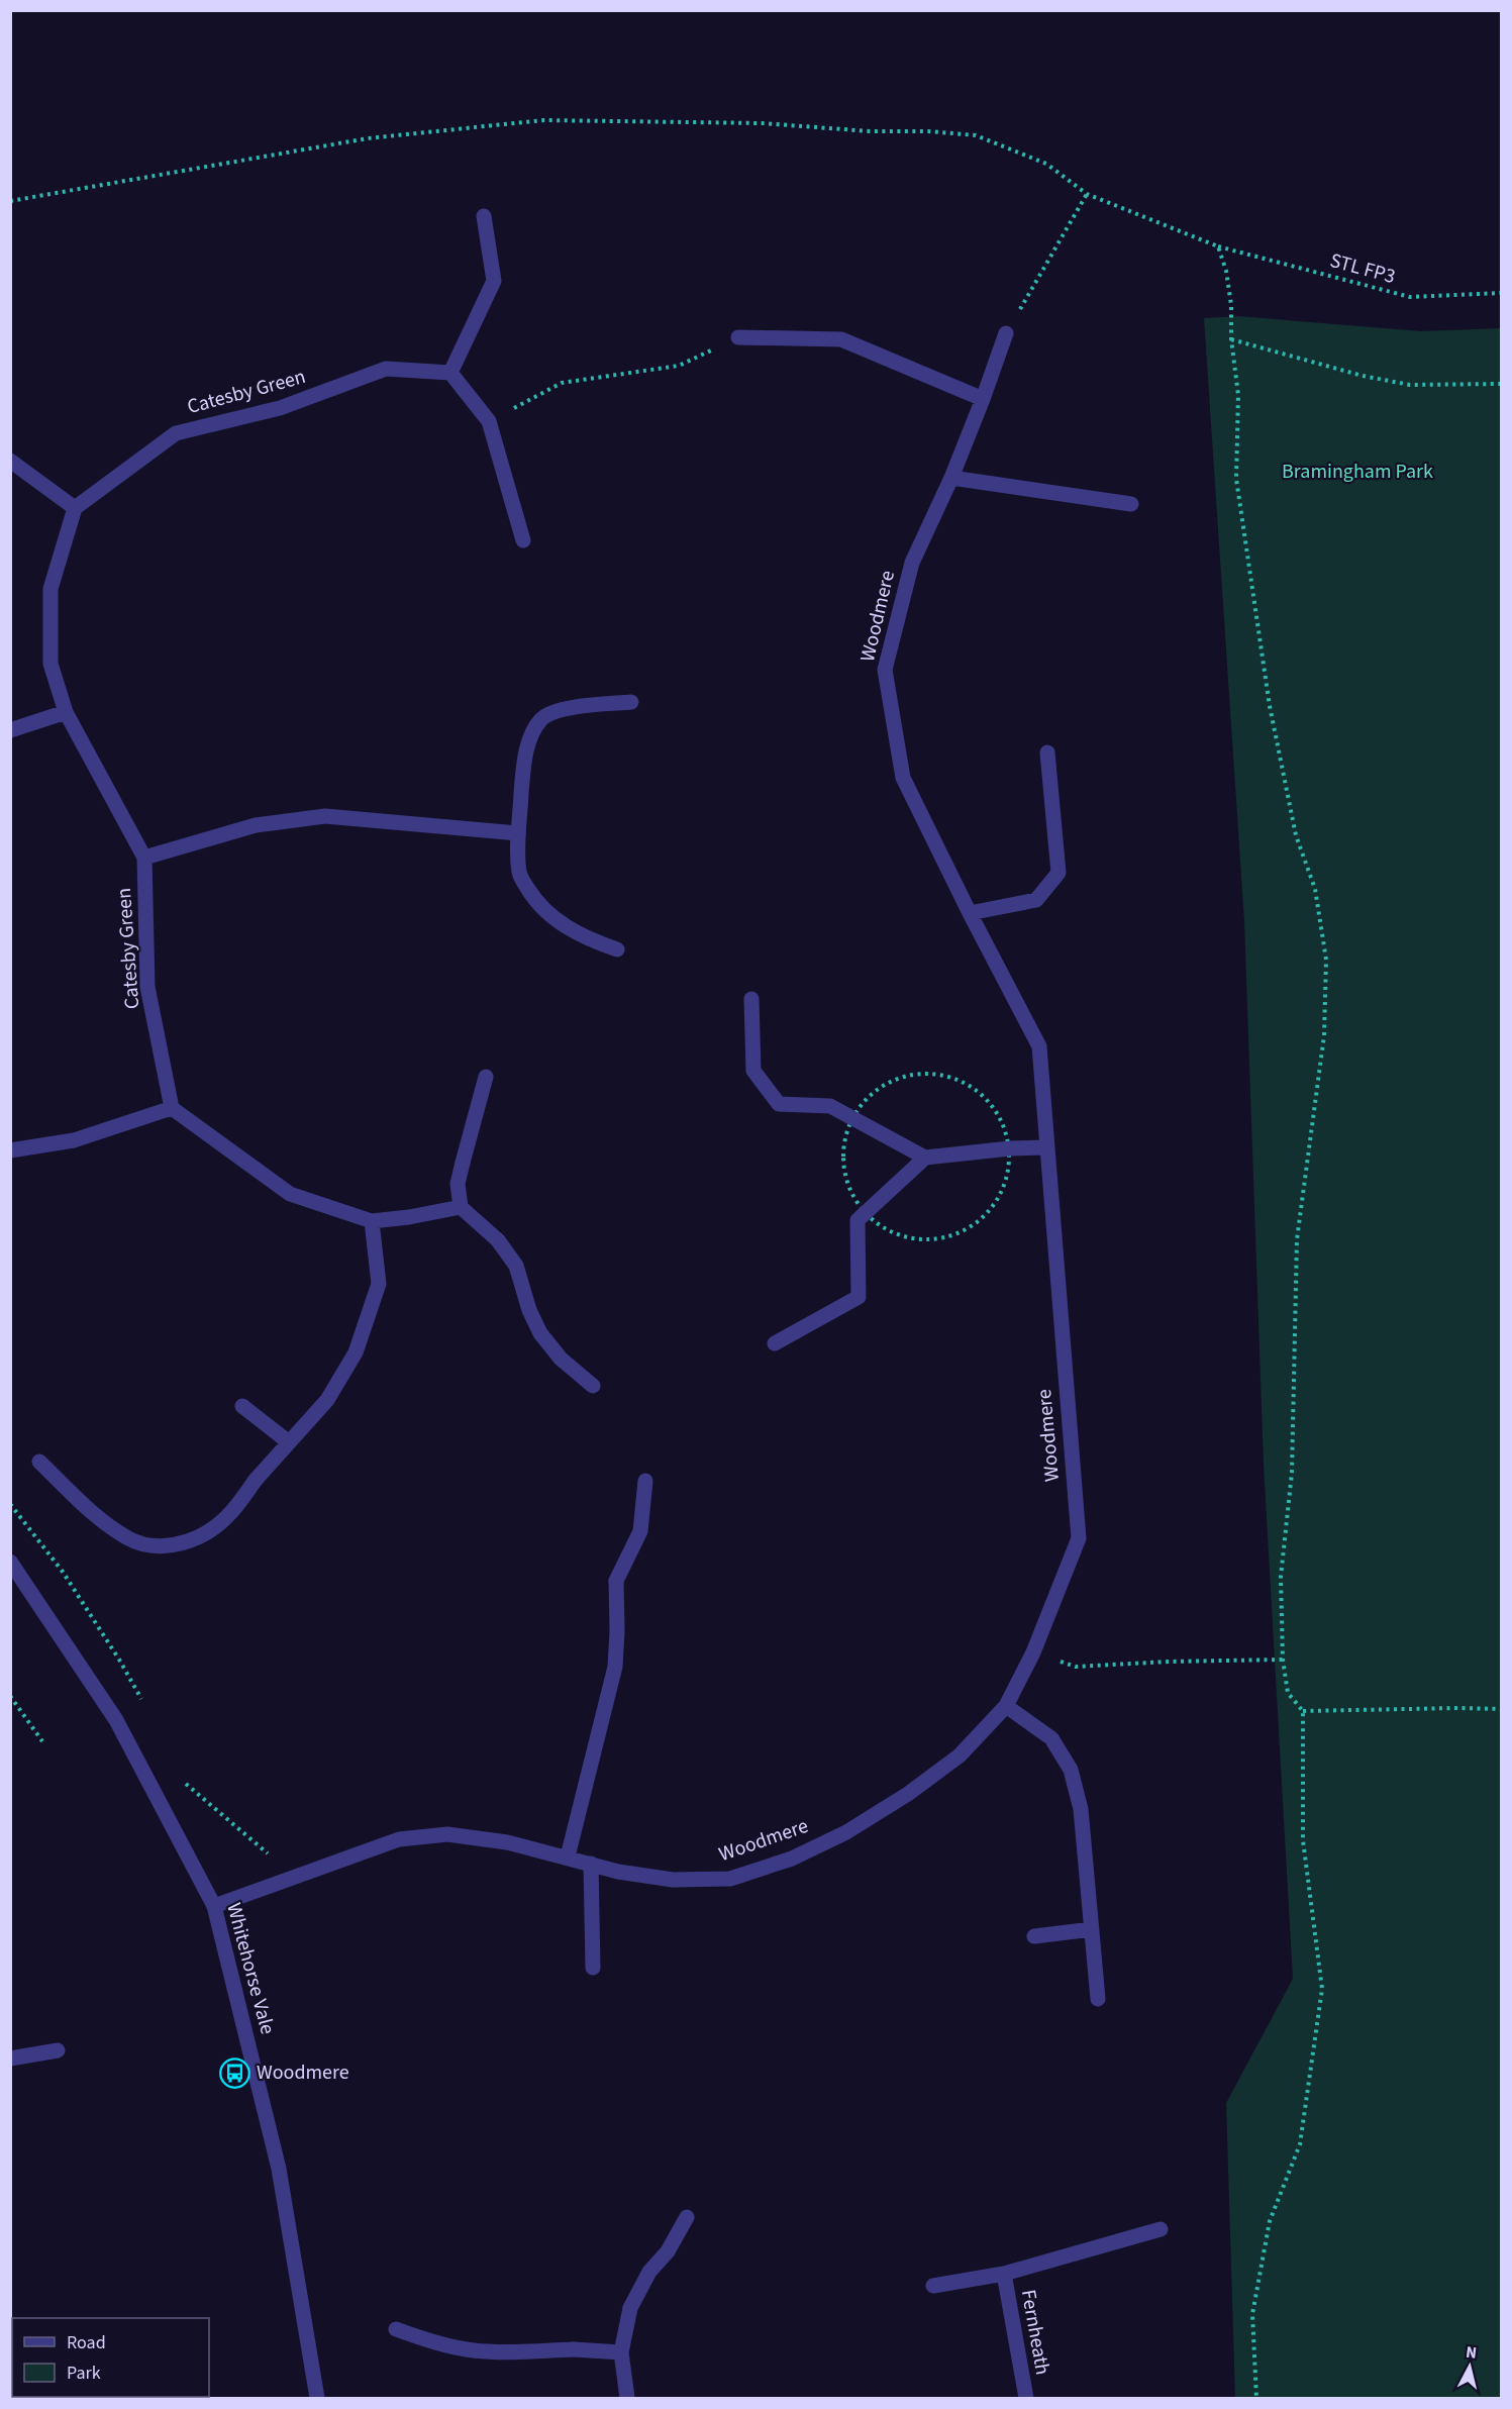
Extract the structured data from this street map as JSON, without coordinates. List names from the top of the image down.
{
  "streets": {
    "street": [
      "Catesby Green",
      "Woodmere",
      "Whitehorse Vale",
      "Fernheath"
    ],
    "path": ["STL FP3"]
  },
  "crossings": [
    ["Woodmere", "Whitehorse Vale"]
  ],
  "parks": ["Bramingham Park"],
  "places": {
    "bus stop": ["Woodmere"]
  },
  "legend": ["Road", "Park"],
  "north": "top"
}
